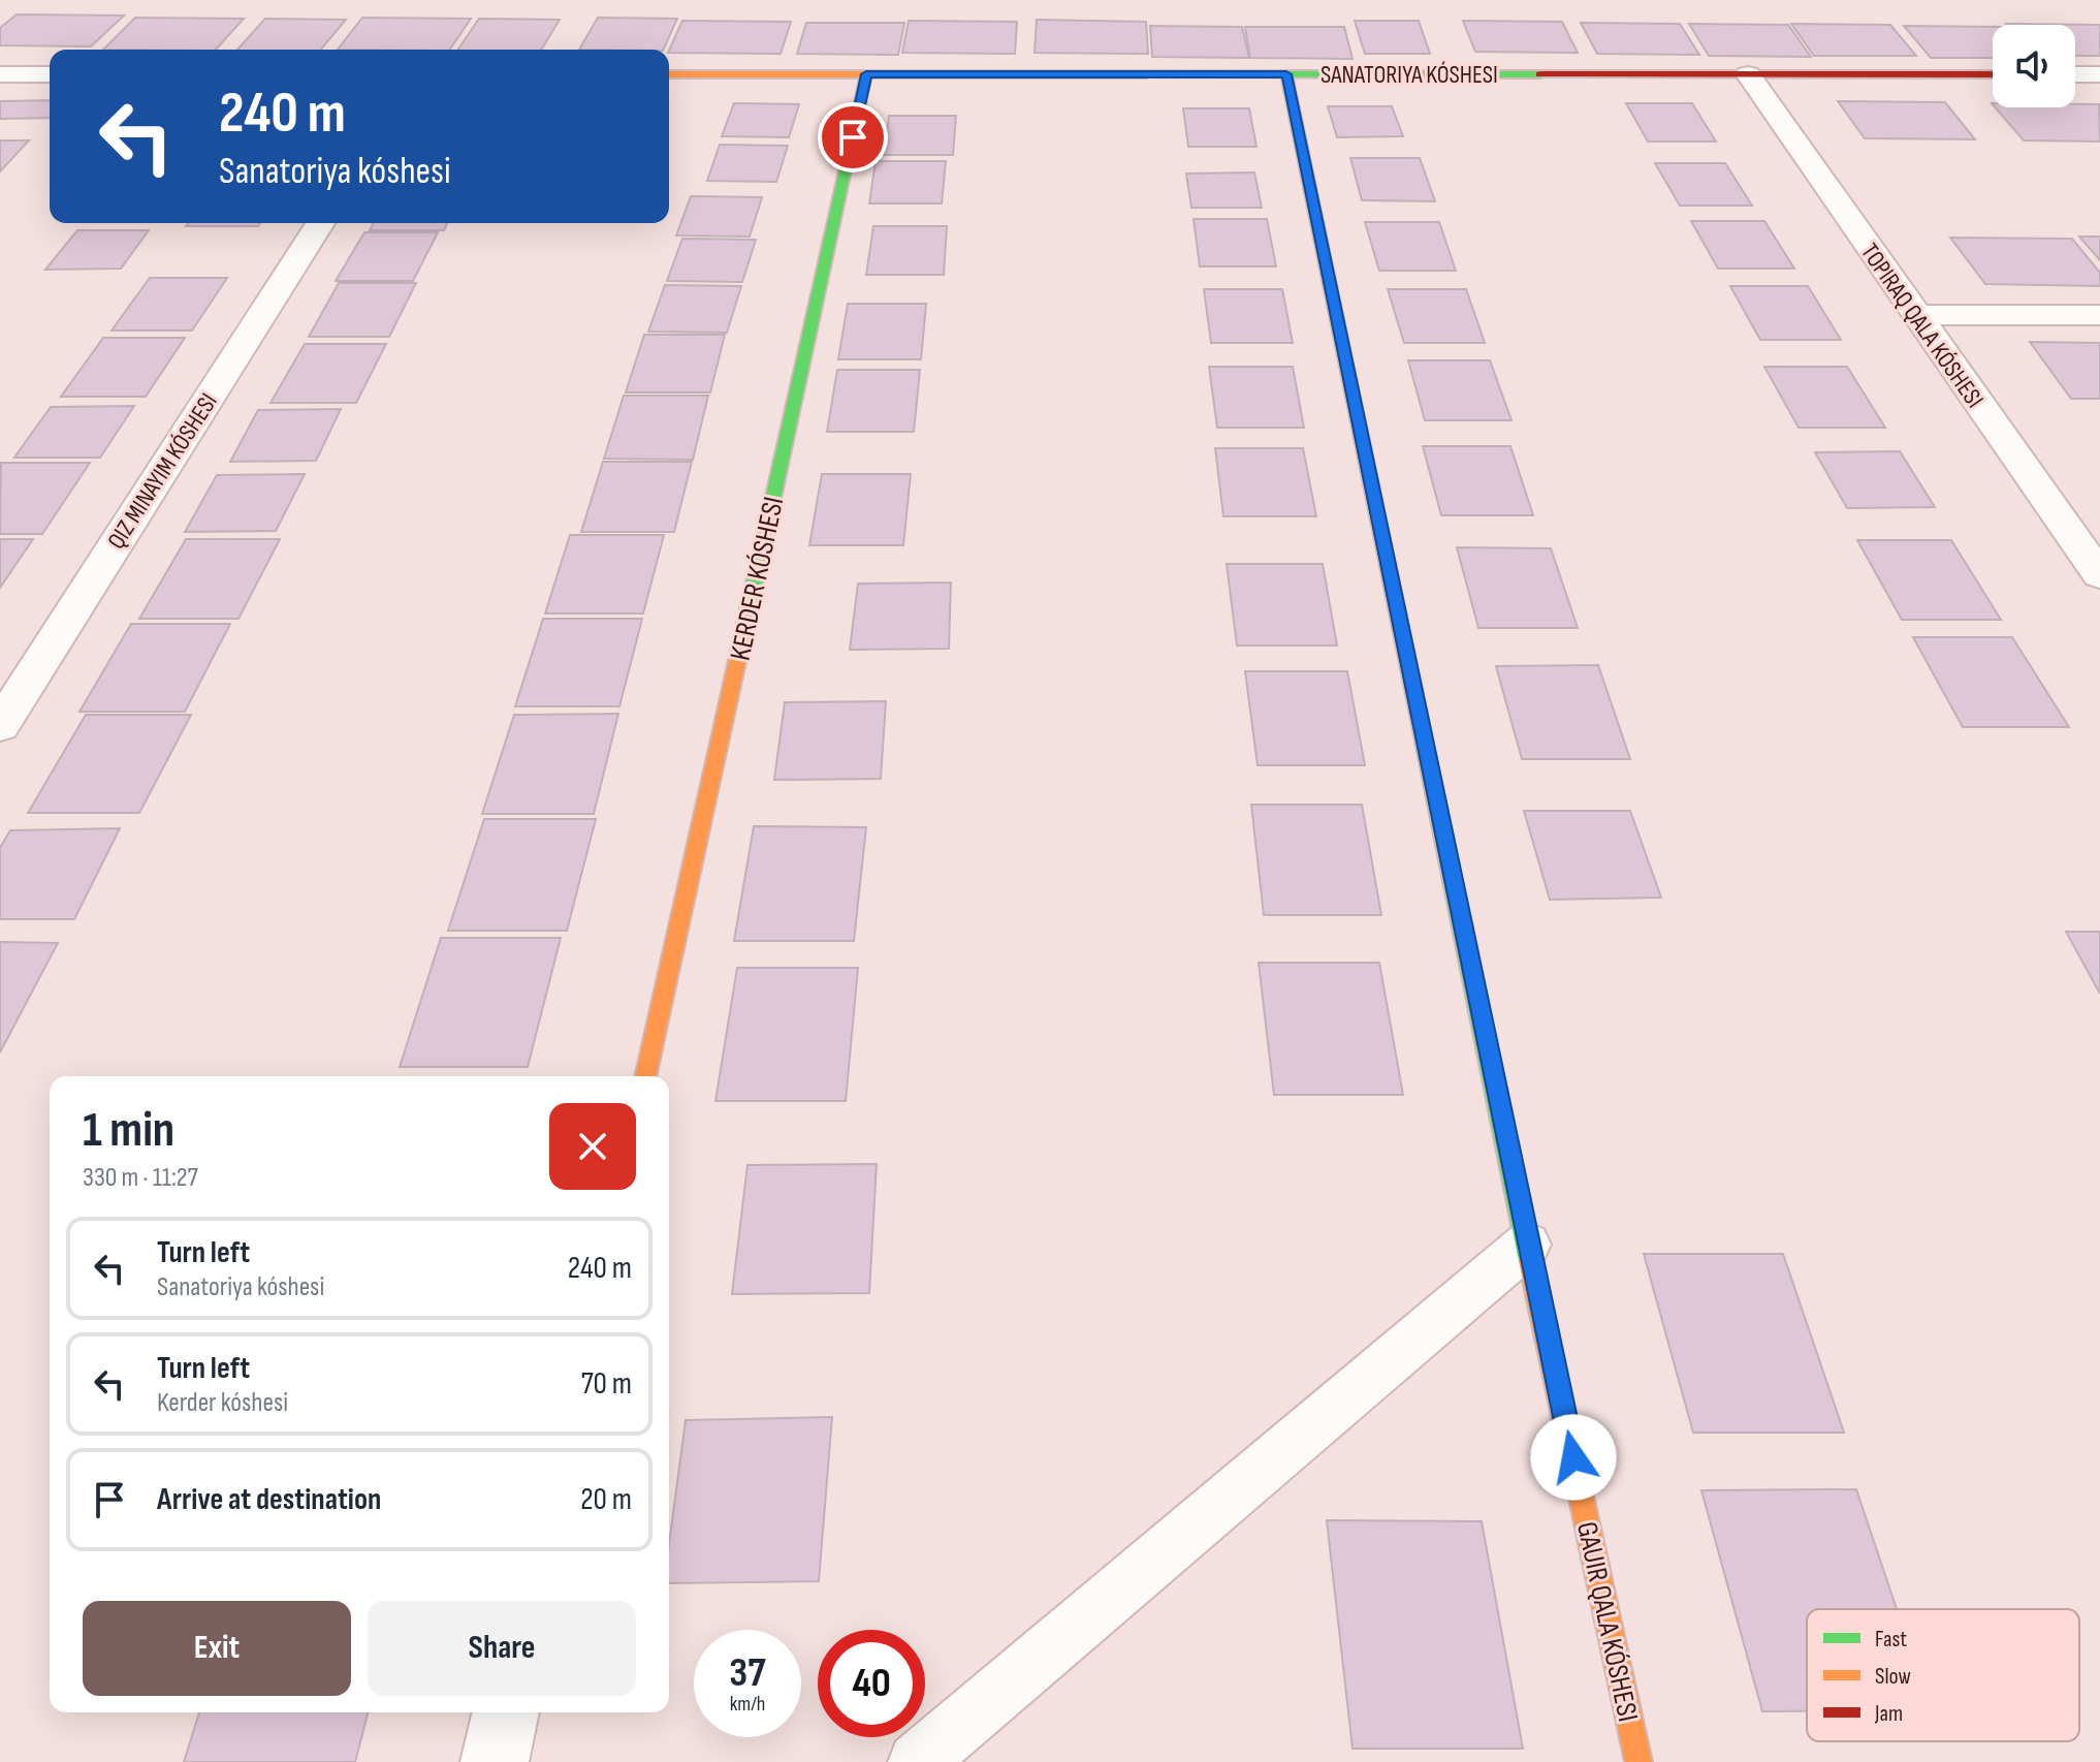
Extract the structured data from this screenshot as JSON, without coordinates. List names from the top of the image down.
{
  "streets": {
    "street": ["SANATORIYA KÓSHESI", "KERDER KÓSHESI", "GAUIR QALA KÓSHESI"]
  },
  "crossings": [
    ["SANATORIYA KÓSHESI", "KERDER KÓSHESI"],
    ["SANATORIYA KÓSHESI", "GAUIR QALA KÓSHESI"]
  ],
  "legend": ["Fast", "Slow", "Jam"],
  "page": {
    "turn": ["240 m", "Sanatoriya kóshesi"],
    "heading": ["1 min", "330 m · 11:27"],
    "list": [
      {
        "name": "Turn left",
        "note": "Sanatoriya kóshesi",
        "value": "240 m"
      },
      {
        "name": "Turn left",
        "note": "Kerder kóshesi",
        "value": "70 m"
      },
      {
        "name": "Arrive at destination",
        "value": "20 m"
      }
    ],
    "buttons": ["Exit", "Share"],
    "speed": "37 km/h",
    "limit": "40"
  }
}
